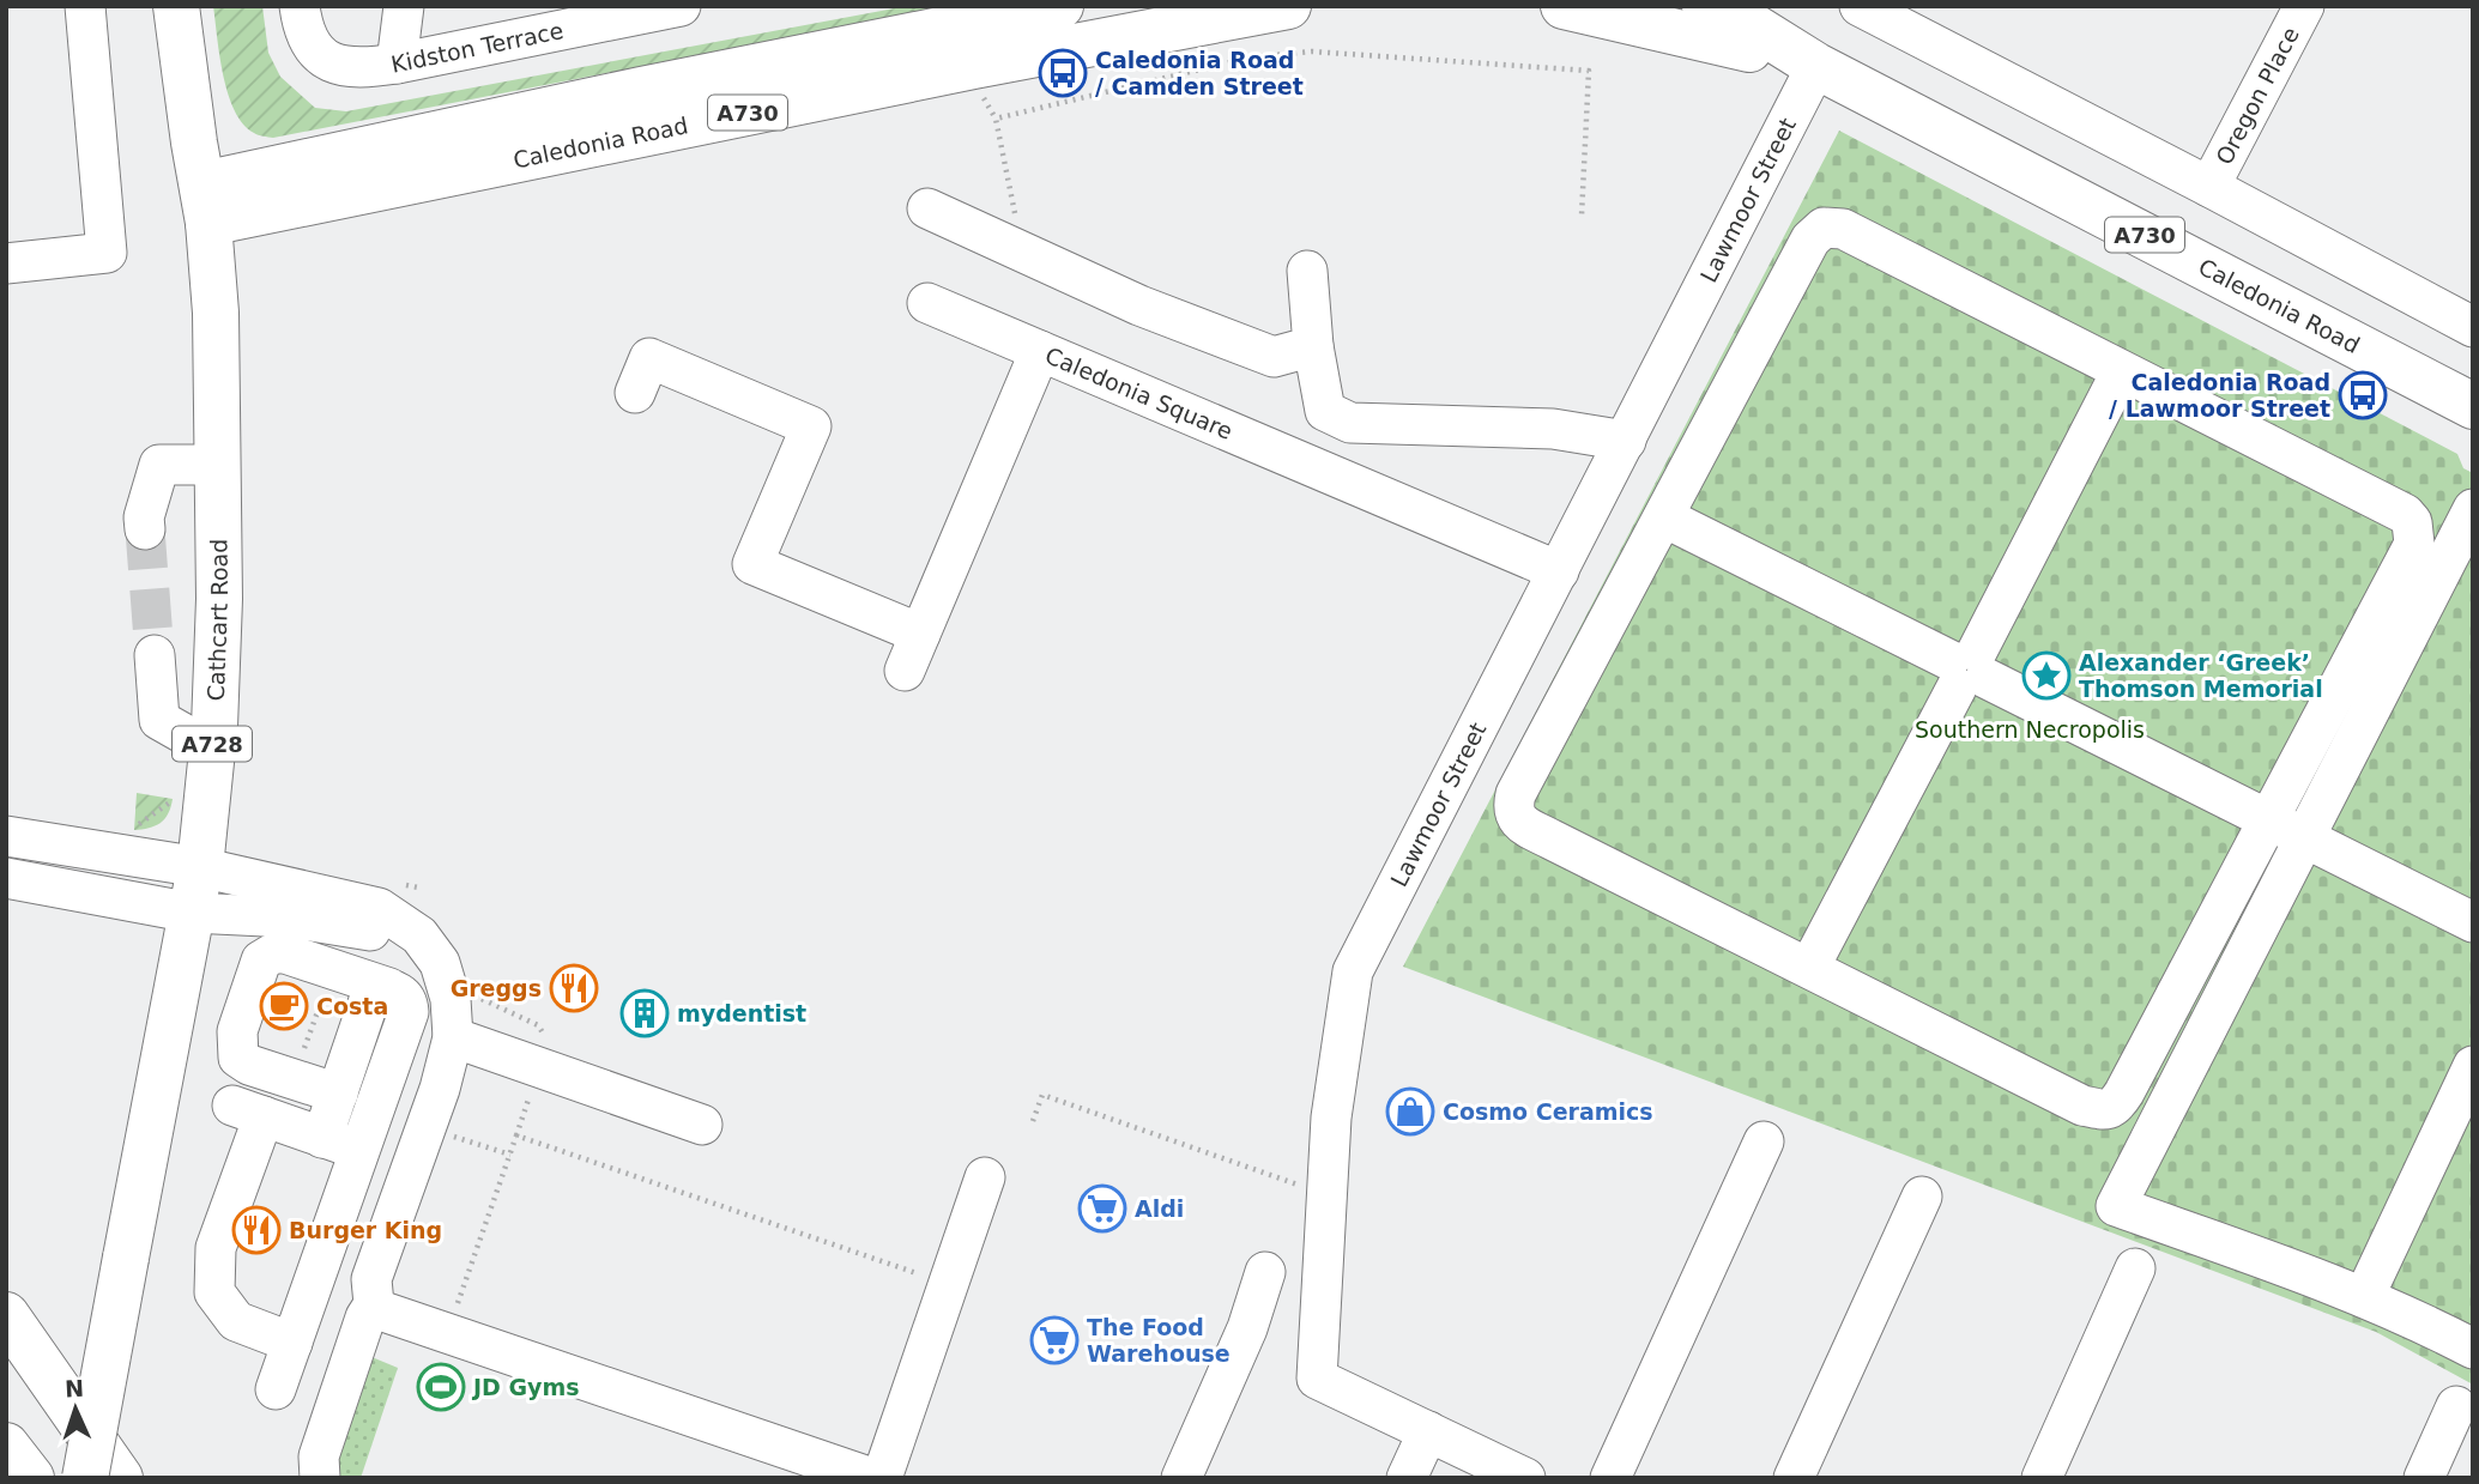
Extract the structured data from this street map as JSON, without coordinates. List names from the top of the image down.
{
  "streets": {
    "main road": [
      "A730",
      "Caledonia Road",
      "Cathcart Road",
      "A728"
    ],
    "street": [
      "Kidston Terrace",
      "Oregon Place",
      "Lawmoor Street",
      "Caledonia Square"
    ]
  },
  "crossings": [
    ["Caledonia Road", "Lawmoor Street"],
    ["Caledonia Road", "Cathcart Road"],
    ["Lawmoor Street", "Caledonia Square"]
  ],
  "parks": ["Southern Necropolis"],
  "places": {
    "bus stop": ["Caledonia Road / Camden Street", "Caledonia Road / Lawmoor Street"],
    "place": ["Alexander ‘Greek’ Thomson Memorial"],
    "restaurant": ["Greggs", "Burger King"],
    "cafe": ["Costa"],
    "building": ["mydentist"],
    "shop": ["Cosmo Ceramics"],
    "supermarket": ["Aldi", "The Food Warehouse"],
    "sports": ["JD Gyms"]
  },
  "north": "top"
}
